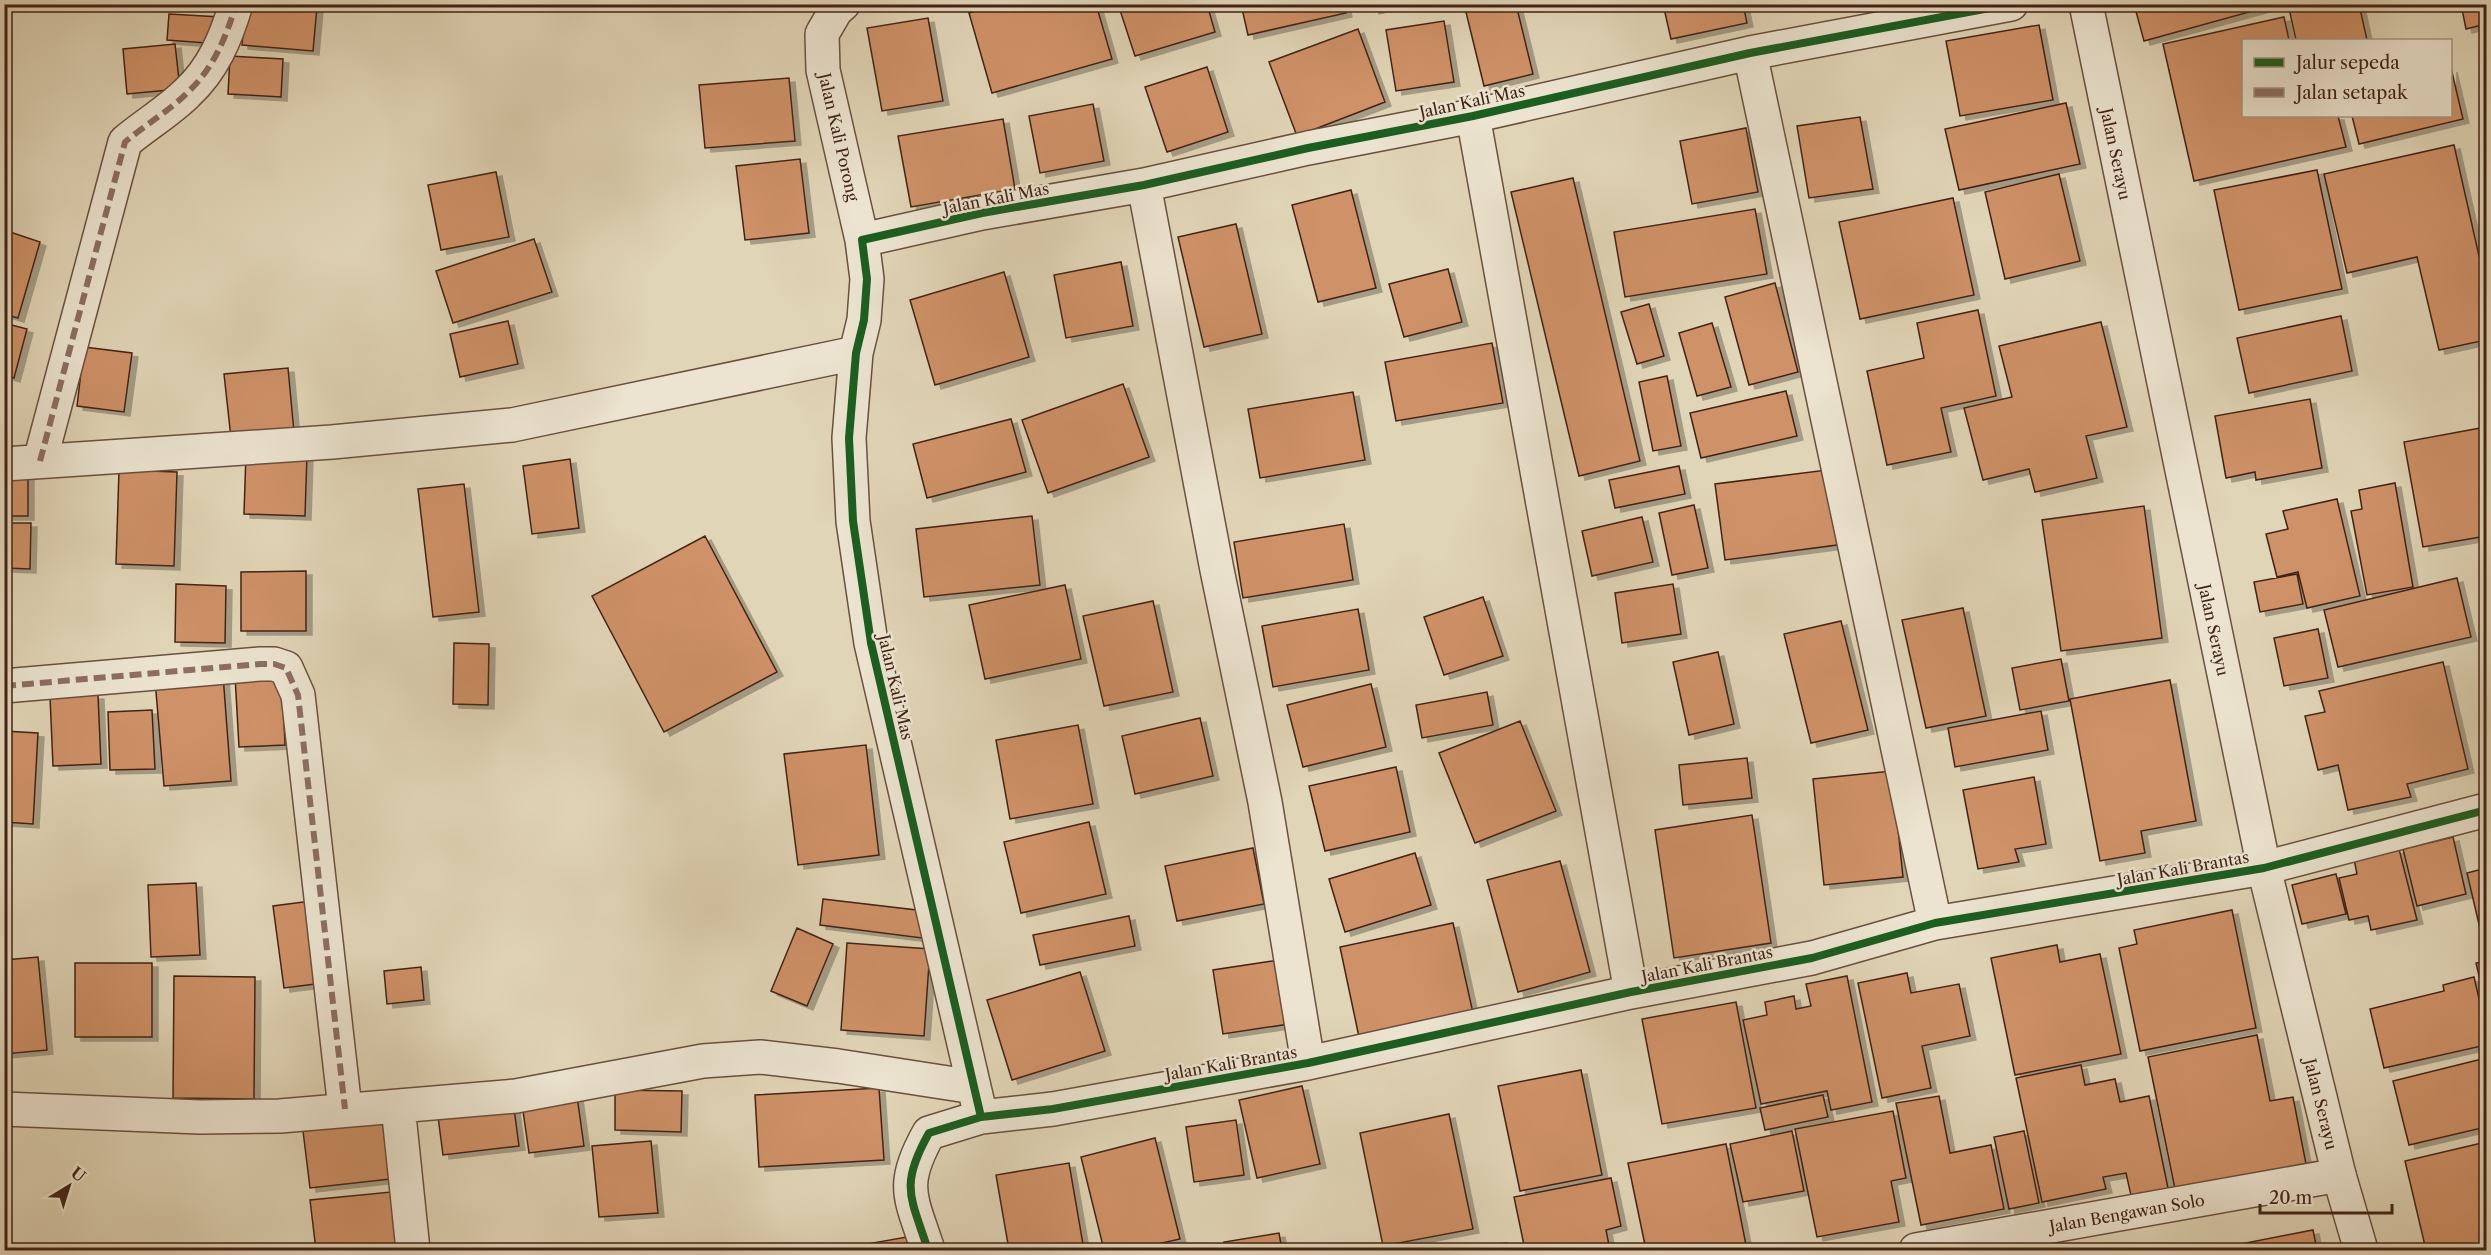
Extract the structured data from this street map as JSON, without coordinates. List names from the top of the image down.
{
  "streets": {
    "street": [
      "Jalan Kali Mas",
      "Jalan Kali Porong",
      "Jalan Serayu",
      "Jalan Kali Brantas",
      "Jalan Bengawan Solo"
    ]
  },
  "crossings": [
    ["Jalan Kali Mas", "Jalan Kali Porong"],
    ["Jalan Kali Mas", "Jalan Kali Brantas"],
    ["Jalan Serayu", "Jalan Kali Brantas"],
    ["Jalan Serayu", "Jalan Bengawan Solo"]
  ],
  "legend": ["Jalur sepeda", "Jalan setapak"],
  "scale_bar": "20 m",
  "north": "top right"
}
